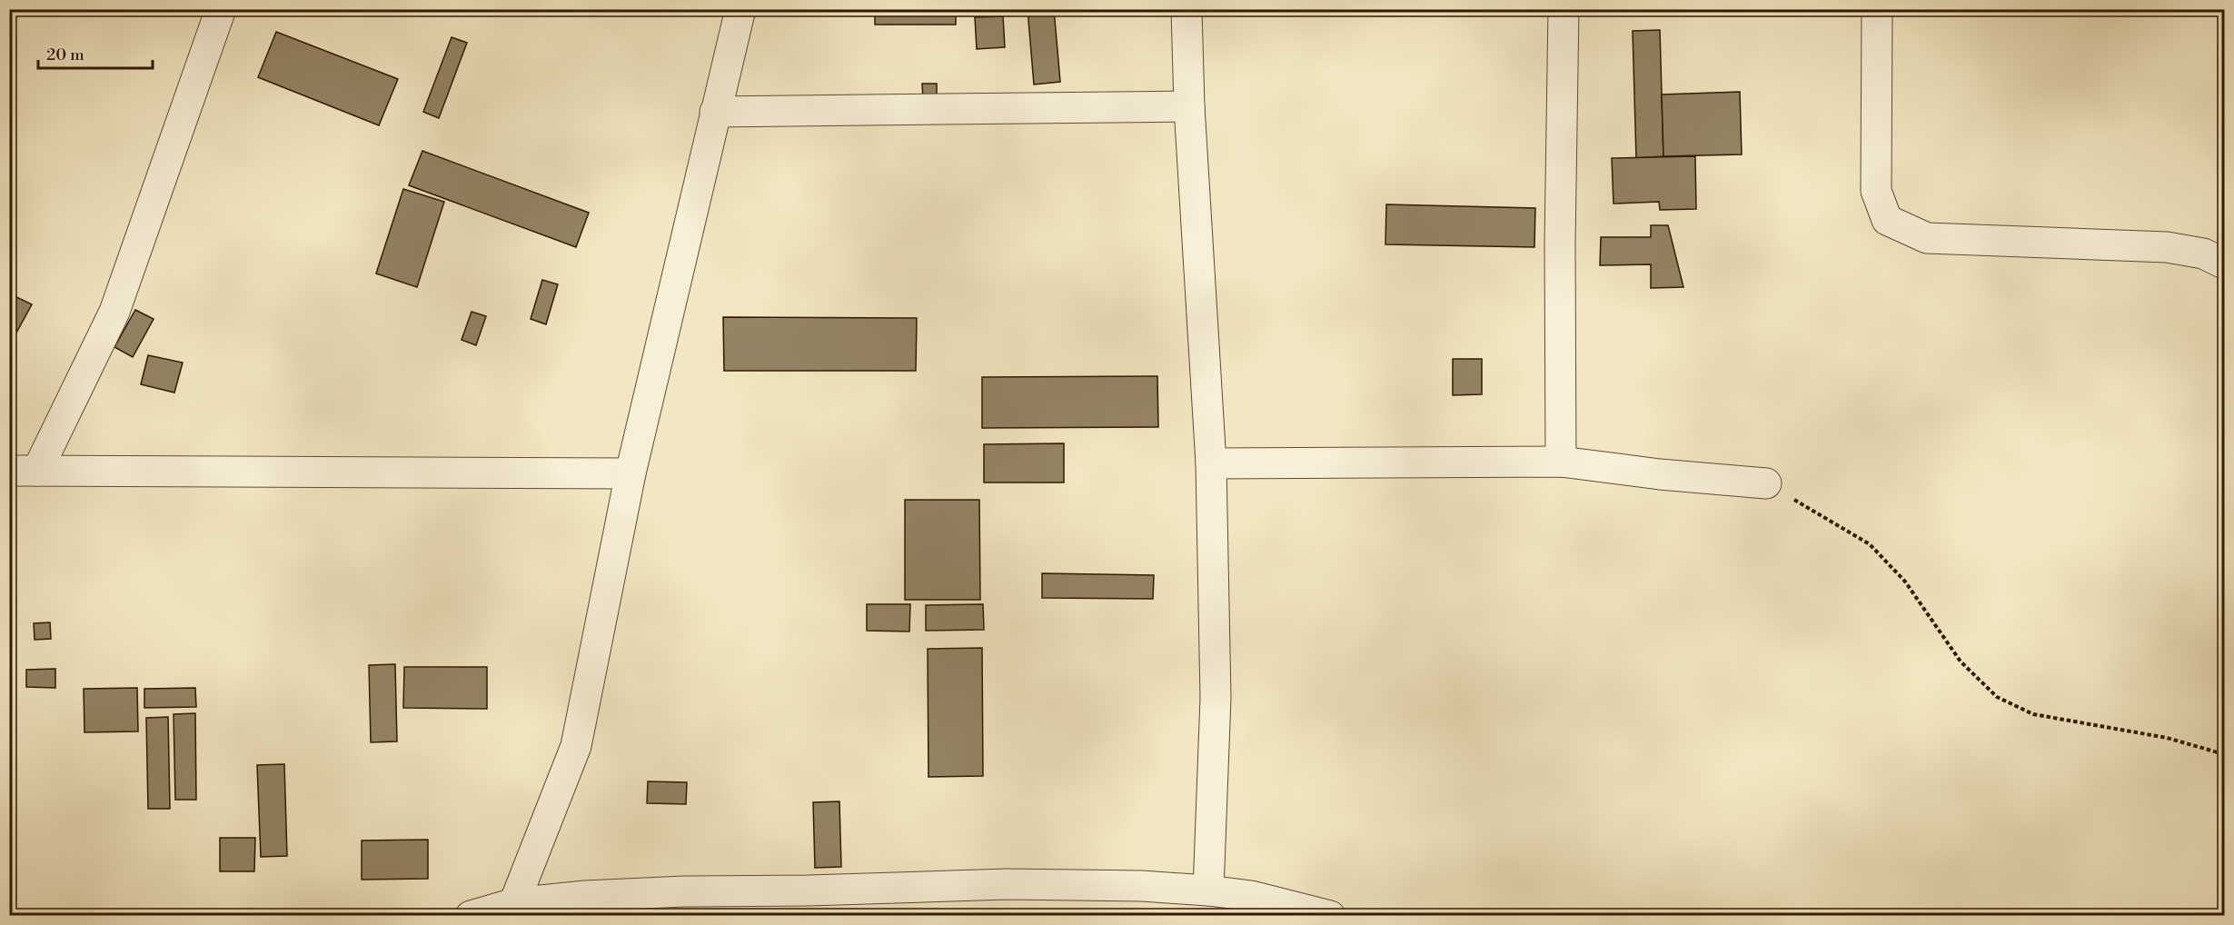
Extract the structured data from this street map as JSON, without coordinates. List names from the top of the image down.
{
  "scale_bar": "20 m"
}
